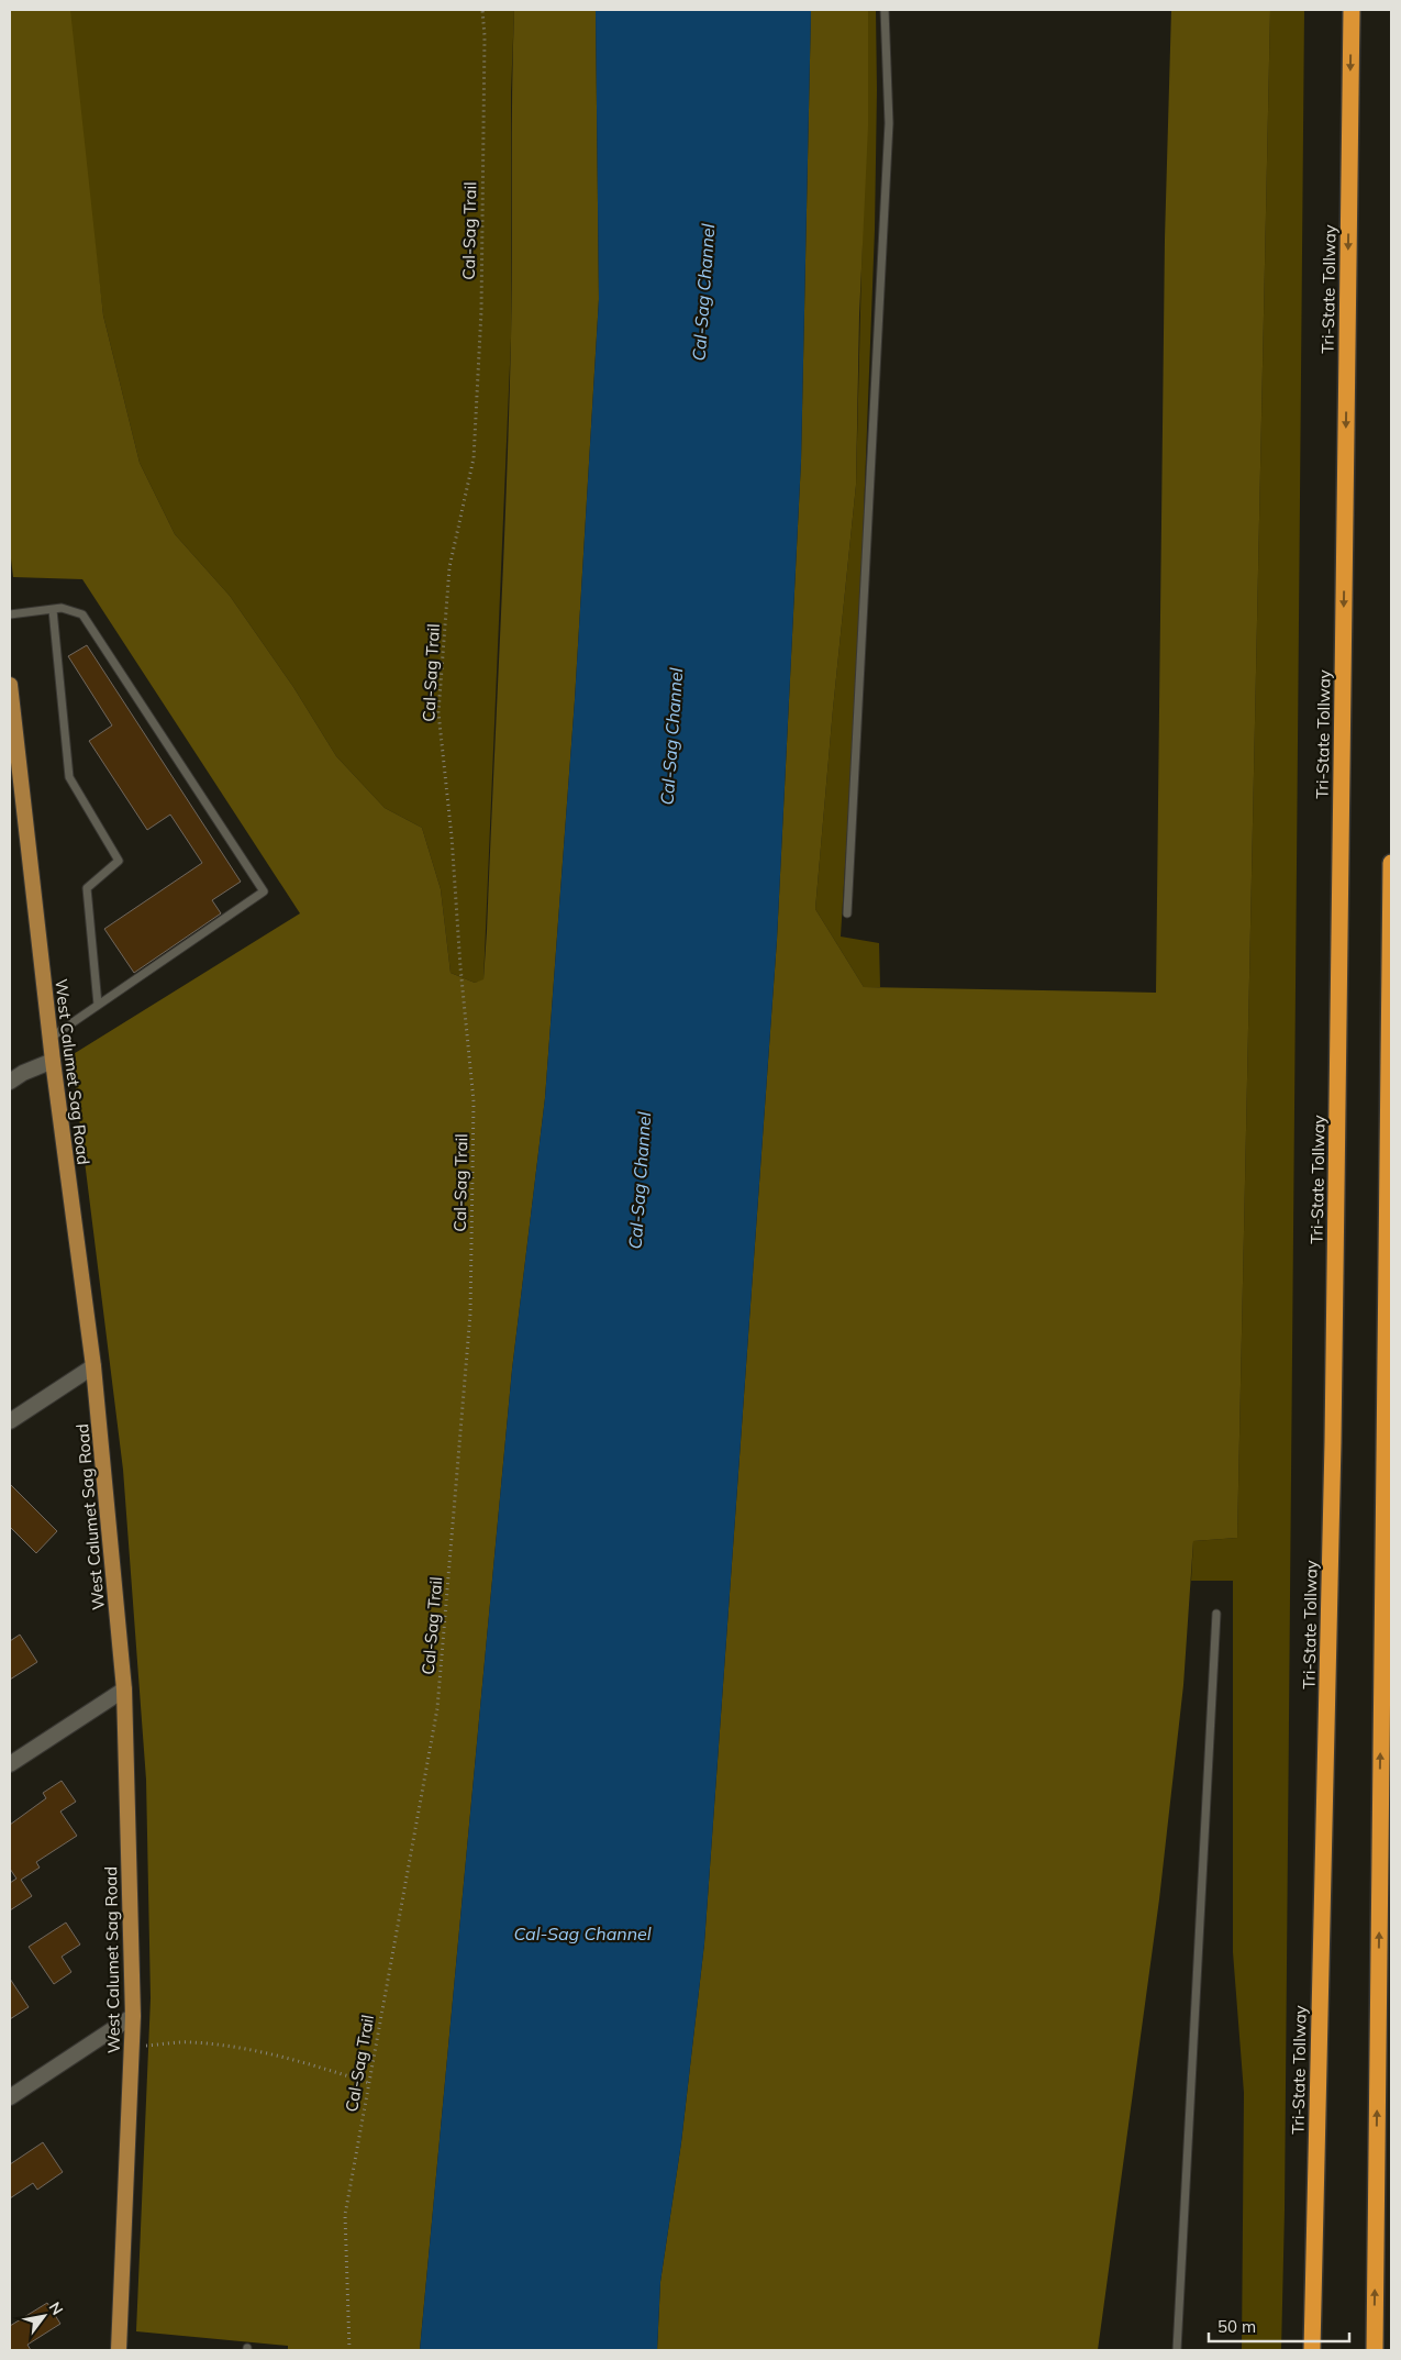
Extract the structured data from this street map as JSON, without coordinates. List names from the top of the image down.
{
  "streets": {
    "highway": ["Tri-State Tollway"],
    "main road": ["West Calumet Sag Road"],
    "path": ["Cal-Sag Trail"]
  },
  "water": ["Cal-Sag Channel"],
  "scale_bar": "50 m",
  "north": "top right"
}
